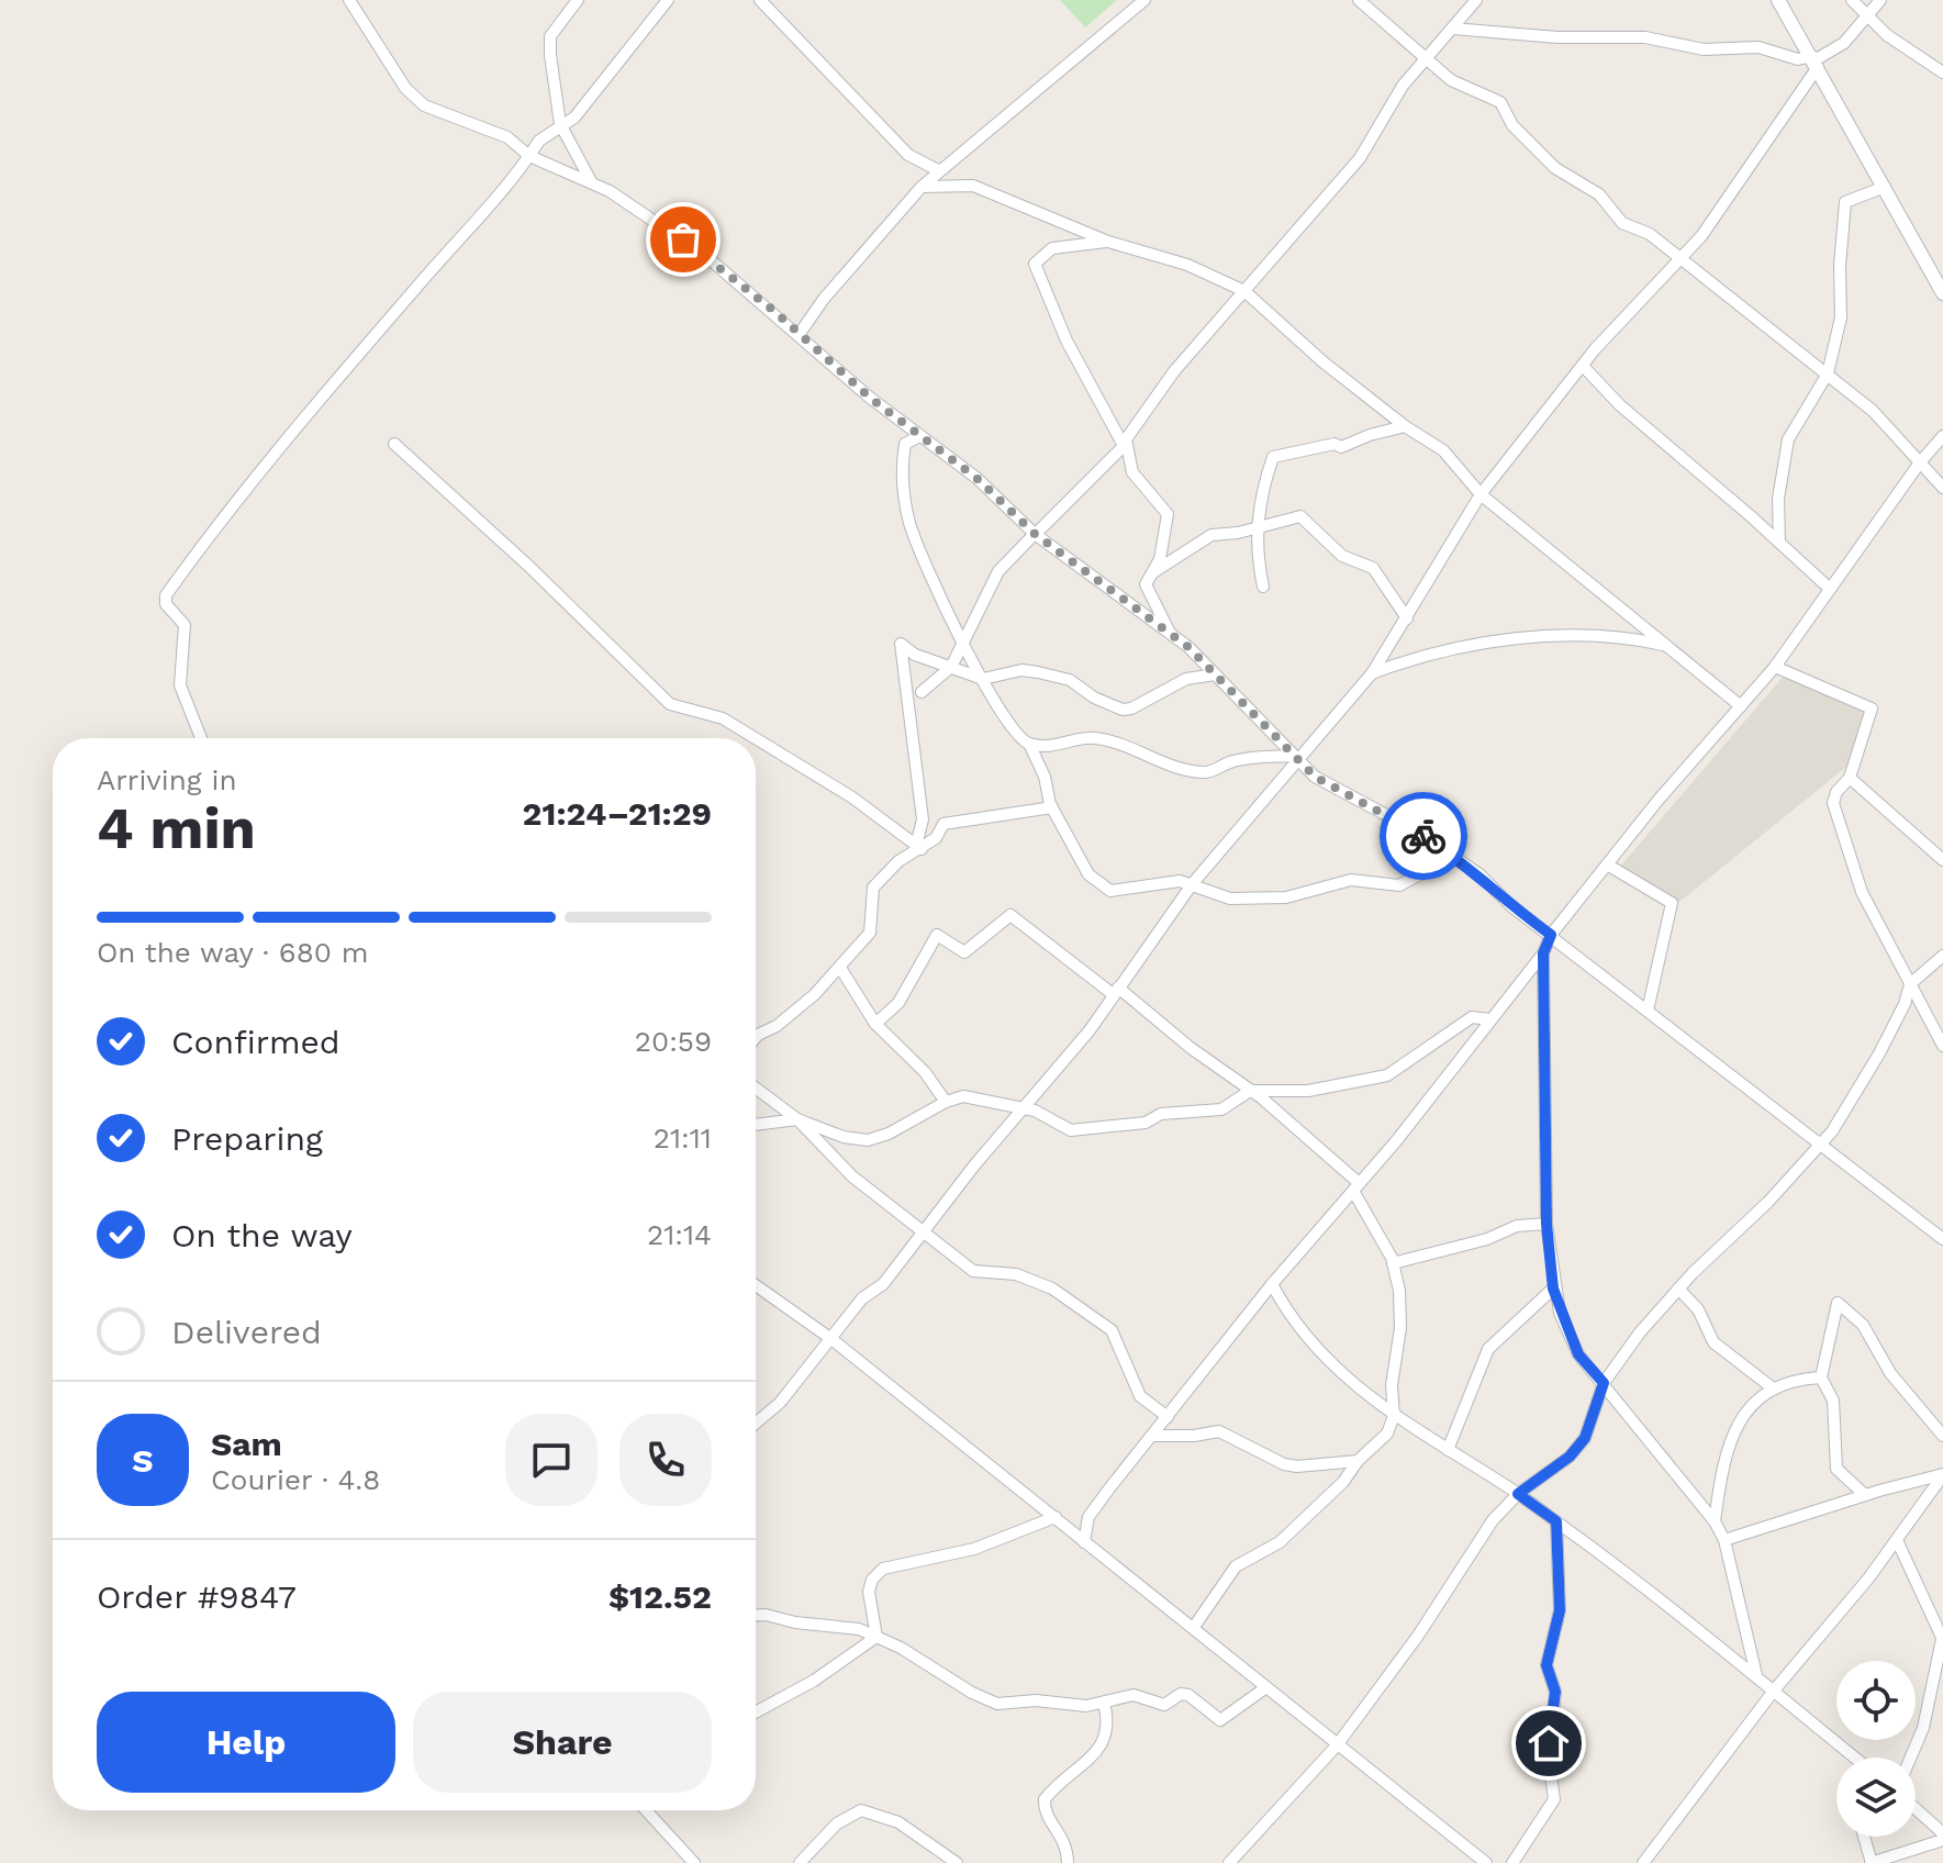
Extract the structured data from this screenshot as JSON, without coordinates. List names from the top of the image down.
{
  "page": {
    "heading": ["4 min", "Arriving in", "21:24–21:29"],
    "panel": [
      "Sam",
      "Courier · 4.8",
      "Order #9847",
      "$12.52"
    ],
    "bar": "On the way · 680 m",
    "list": [
      ["Confirmed", "20:59"],
      ["Preparing", "21:11"],
      ["On the way", "21:14"],
      "Delivered"
    ],
    "round": "S",
    "buttons": ["Help", "Share"]
  }
}
